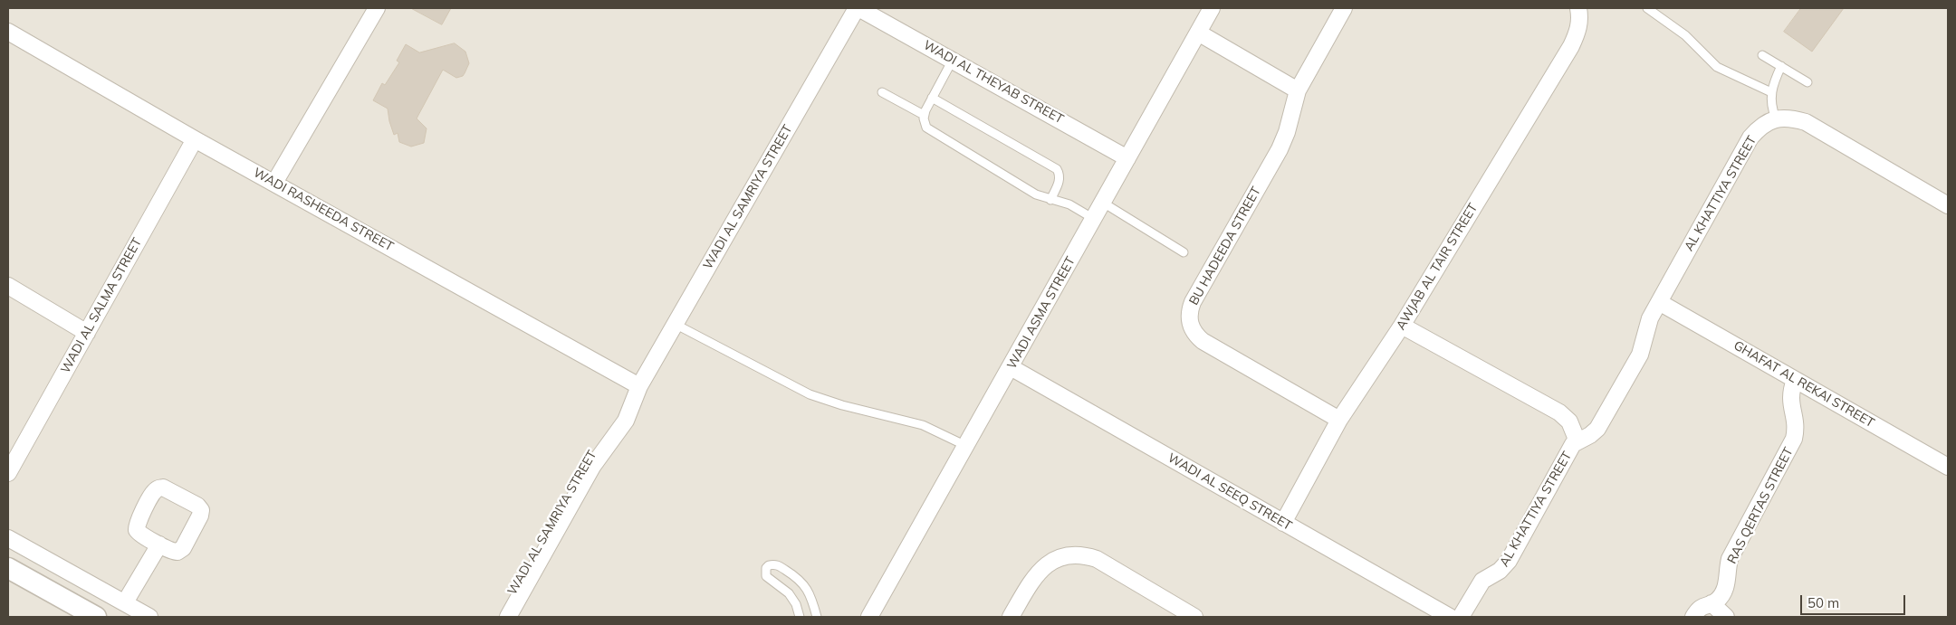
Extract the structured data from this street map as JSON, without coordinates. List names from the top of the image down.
{
  "streets": {
    "street": [
      "WADI AL THEYAB STREET",
      "AL KHATTIYA STREET",
      "WADI AL SAMRIYA STREET",
      "WADI RASHEEDA STREET",
      "BU HADEEDA STREET",
      "AWJAB AL TAIR STREET",
      "WADI AL SALMA STREET",
      "WADI ASMA STREET",
      "GHAFAT AL REKAI STREET",
      "WADI AL SEEQ STREET",
      "RAS QERTAS STREET"
    ]
  },
  "crossings": [
    ["WADI AL THEYAB STREET", "WADI AL SAMRIYA STREET"],
    ["WADI AL THEYAB STREET", "WADI ASMA STREET"],
    ["AL KHATTIYA STREET", "AWJAB AL TAIR STREET"],
    ["AL KHATTIYA STREET", "GHAFAT AL REKAI STREET"],
    ["WADI AL SAMRIYA STREET", "WADI RASHEEDA STREET"],
    ["WADI RASHEEDA STREET", "WADI AL SALMA STREET"],
    ["BU HADEEDA STREET", "AWJAB AL TAIR STREET"],
    ["AWJAB AL TAIR STREET", "WADI AL SEEQ STREET"],
    ["WADI ASMA STREET", "WADI AL SEEQ STREET"],
    ["GHAFAT AL REKAI STREET", "RAS QERTAS STREET"]
  ],
  "scale_bar": "50 m"
}
